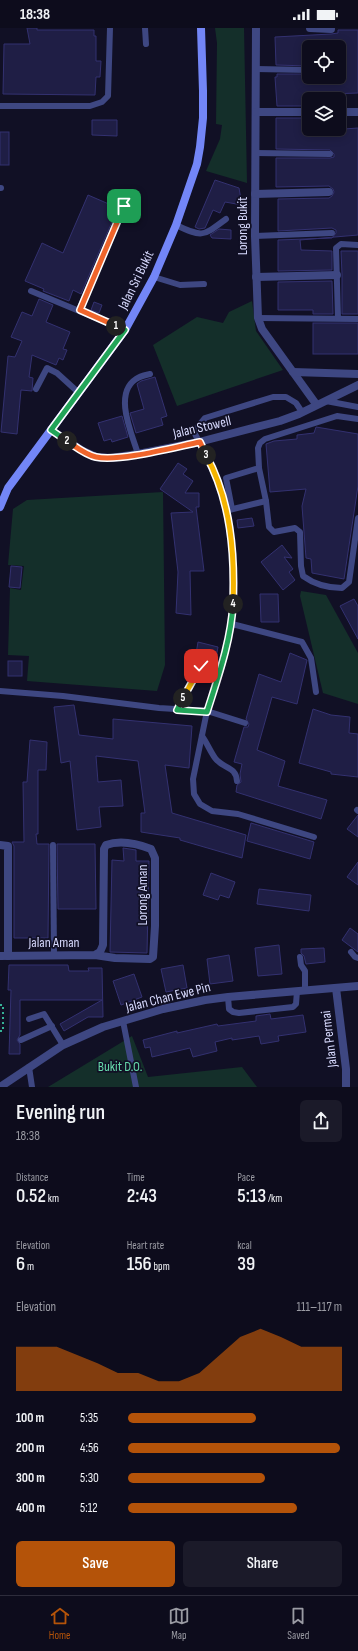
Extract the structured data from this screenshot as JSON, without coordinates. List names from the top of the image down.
{
  "streets": {
    "street": [
      "Lorong Bukit",
      "Jalan Sri Bukit",
      "Jalan Stowell",
      "Lorong Aman",
      "Jalan Aman",
      "Jalan Chan Ewe Pin",
      "Jalan Permai"
    ]
  },
  "crossings": [
    ["Lorong Bukit", "Jalan Stowell"],
    ["Jalan Sri Bukit", "Jalan Stowell"],
    ["Lorong Aman", "Jalan Aman"],
    ["Jalan Chan Ewe Pin", "Jalan Permai"]
  ],
  "parks": ["Bukit D.O."],
  "page": {
    "status": "18:38",
    "pins": [
      "1",
      "2",
      "3",
      "4",
      "5"
    ],
    "heading": ["Evening run", "18:38"],
    "stats": [
      ["Distance", "0.52 km"],
      ["Time", "2:43"],
      ["Pace", "5:13 /km"],
      ["Elevation", "6 m"],
      ["Heart rate", "156 bpm"],
      ["kcal", "39"]
    ],
    "chart": ["Elevation", "111–117 m"],
    "list": [
      {
        "name": "100 m",
        "note": "5:35"
      },
      {
        "name": "200 m",
        "note": "4:56"
      },
      {
        "name": "300 m",
        "note": "5:30"
      },
      {
        "name": "400 m",
        "note": "5:12"
      }
    ],
    "buttons": ["Save", "Share"],
    "tabs": ["Home", "Map", "Saved"]
  }
}
